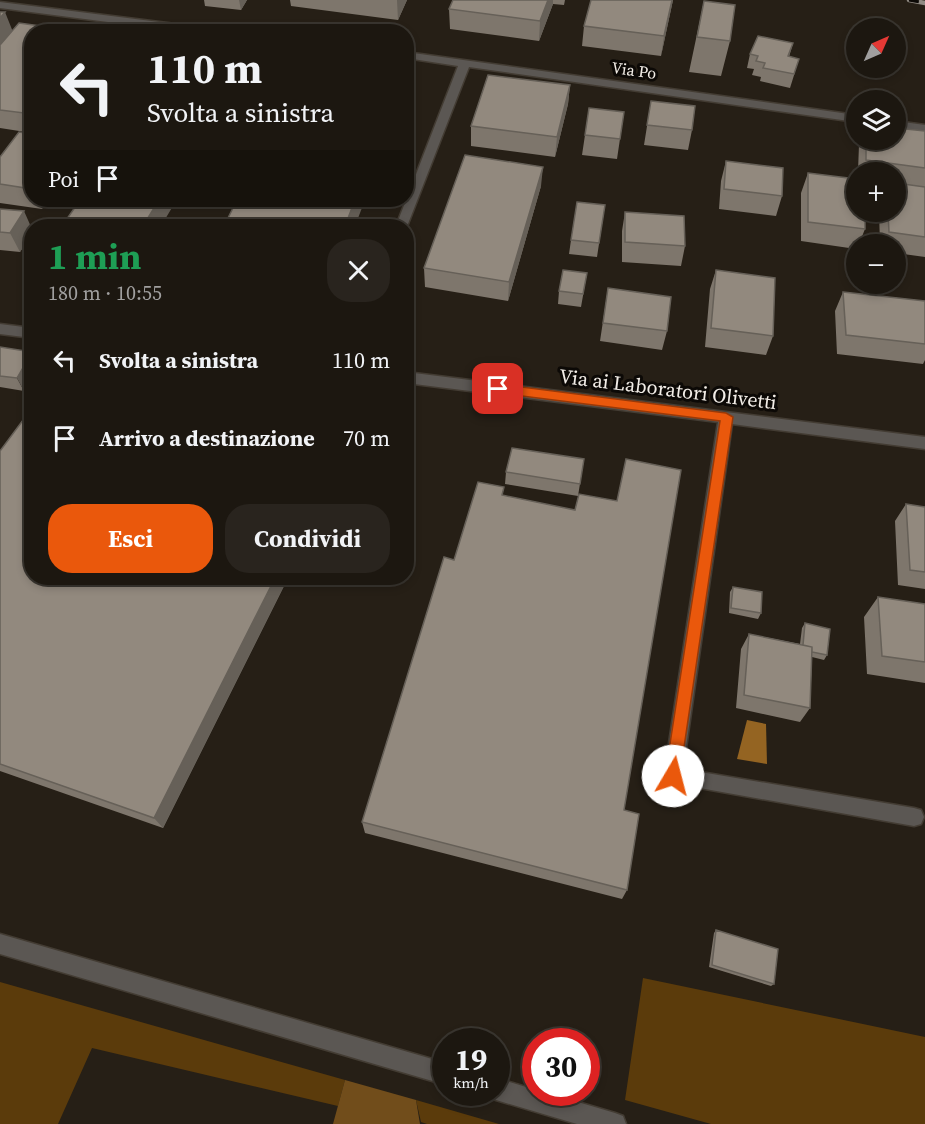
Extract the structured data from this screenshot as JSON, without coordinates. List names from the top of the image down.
{
  "streets": {
    "street": ["Via Po", "Via ai Laboratori Olivetti"]
  },
  "north": "top right",
  "page": {
    "map_buttons": ["+", "−"],
    "turn": ["110 m", "Svolta a sinistra"],
    "then": "Poi",
    "heading": ["1 min", "180 m · 10:55"],
    "list": [
      {
        "name": "Svolta a sinistra",
        "value": "110 m"
      },
      {
        "name": "Arrivo a destinazione",
        "value": "70 m"
      }
    ],
    "buttons": ["Esci", "Condividi"],
    "speed": "19 km/h",
    "limit": "30"
  }
}
